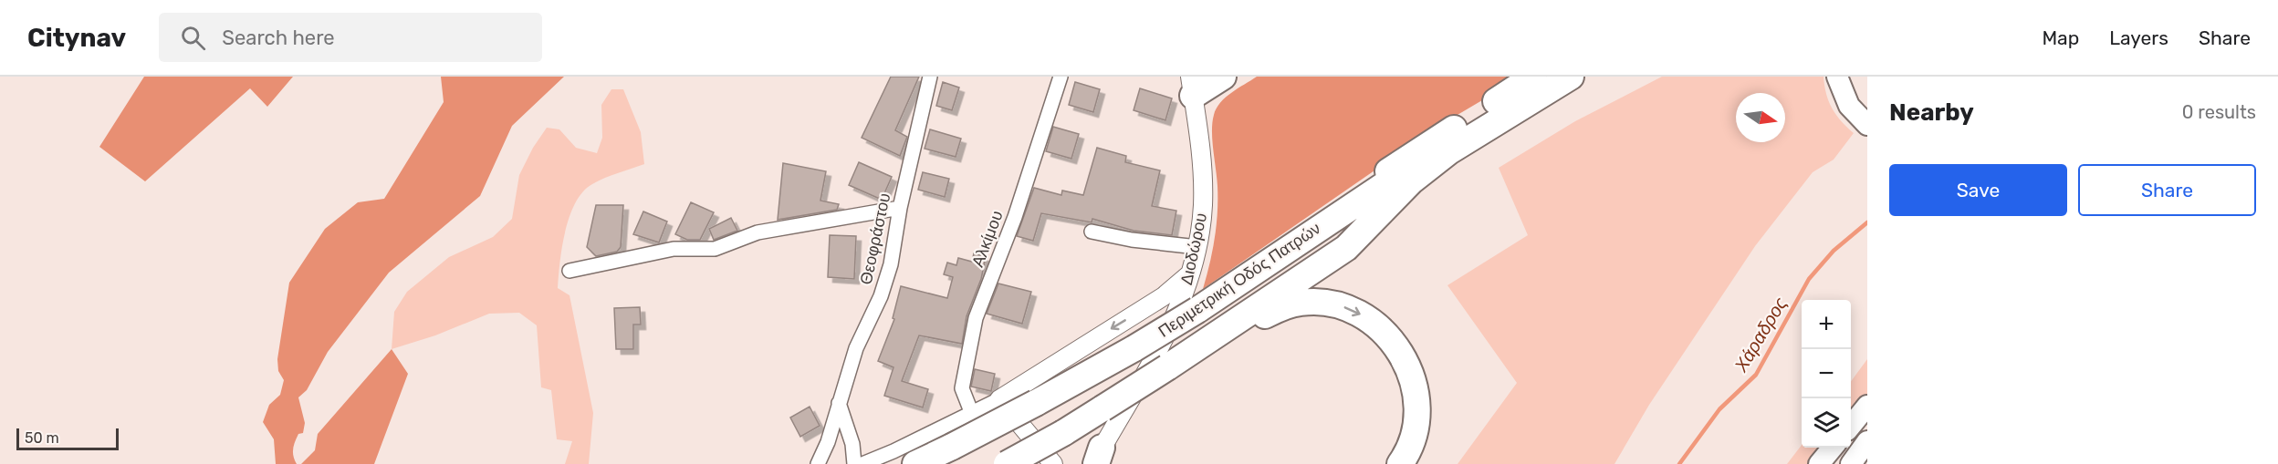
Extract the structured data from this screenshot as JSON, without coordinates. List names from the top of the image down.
{
  "streets": {
    "highway": ["Περιμετρική Οδός Πατρών"],
    "street": ["Θεοφράστου", "Αλκίμου", "Διοδώρου"]
  },
  "water": ["Χάραδρος"],
  "scale_bar": "50 m",
  "north": "right",
  "page": {
    "header": "Citynav",
    "search": "Search here",
    "nav": ["Map", "Layers", "Share"],
    "heading": ["Nearby", "0 results"],
    "buttons": ["Save", "Share"],
    "map_buttons": ["+", "−"],
    "scale": "50 m"
  }
}
